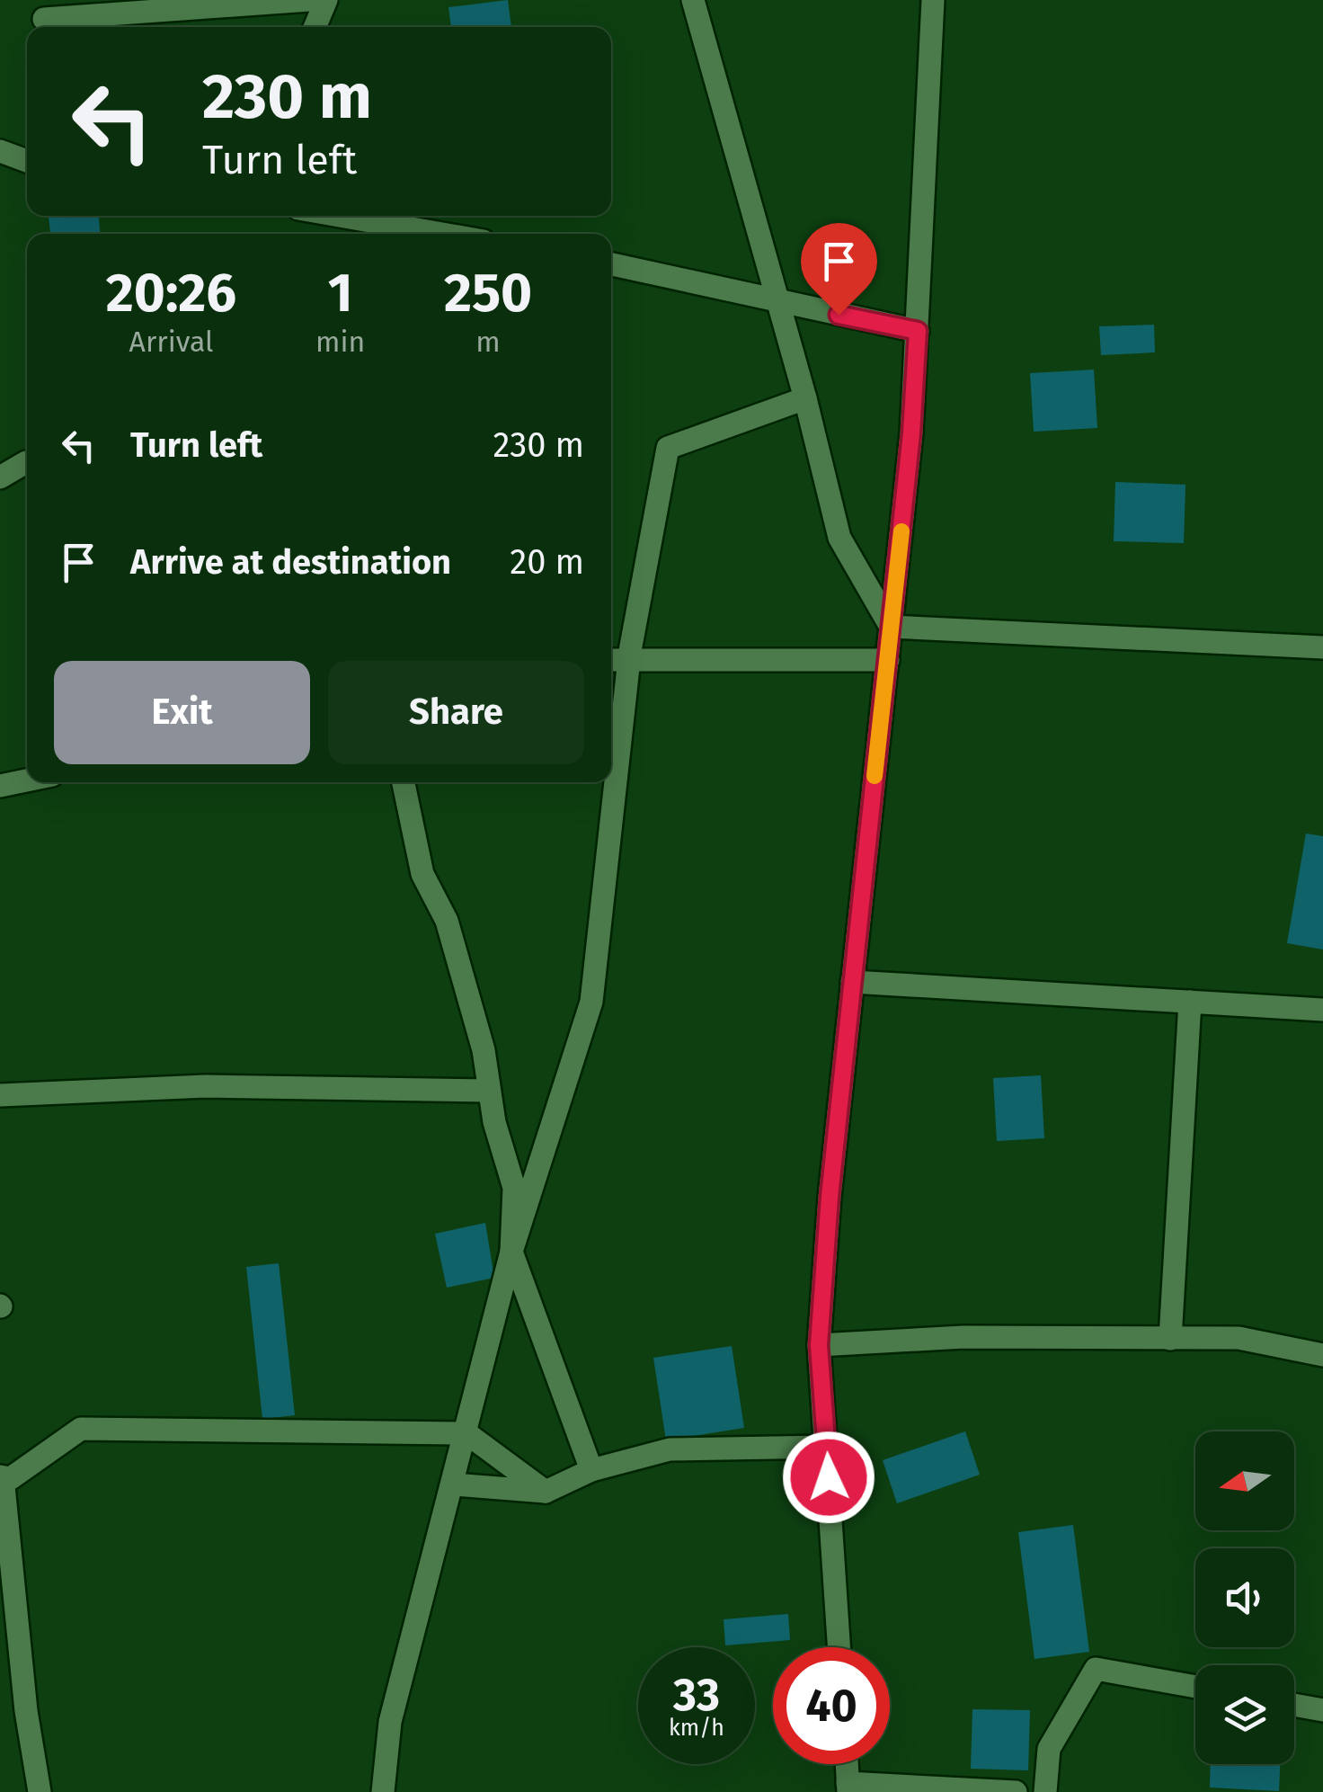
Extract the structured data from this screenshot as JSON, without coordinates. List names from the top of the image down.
{
  "north": "left",
  "page": {
    "turn": ["230 m", "Turn left"],
    "eta": [
      "20:26",
      "Arrival",
      "1",
      "min",
      "250",
      "m"
    ],
    "list": [
      {
        "name": "Turn left",
        "value": "230 m"
      },
      {
        "name": "Arrive at destination",
        "value": "20 m"
      }
    ],
    "buttons": ["Exit", "Share"],
    "speed": "33 km/h",
    "limit": "40"
  }
}
